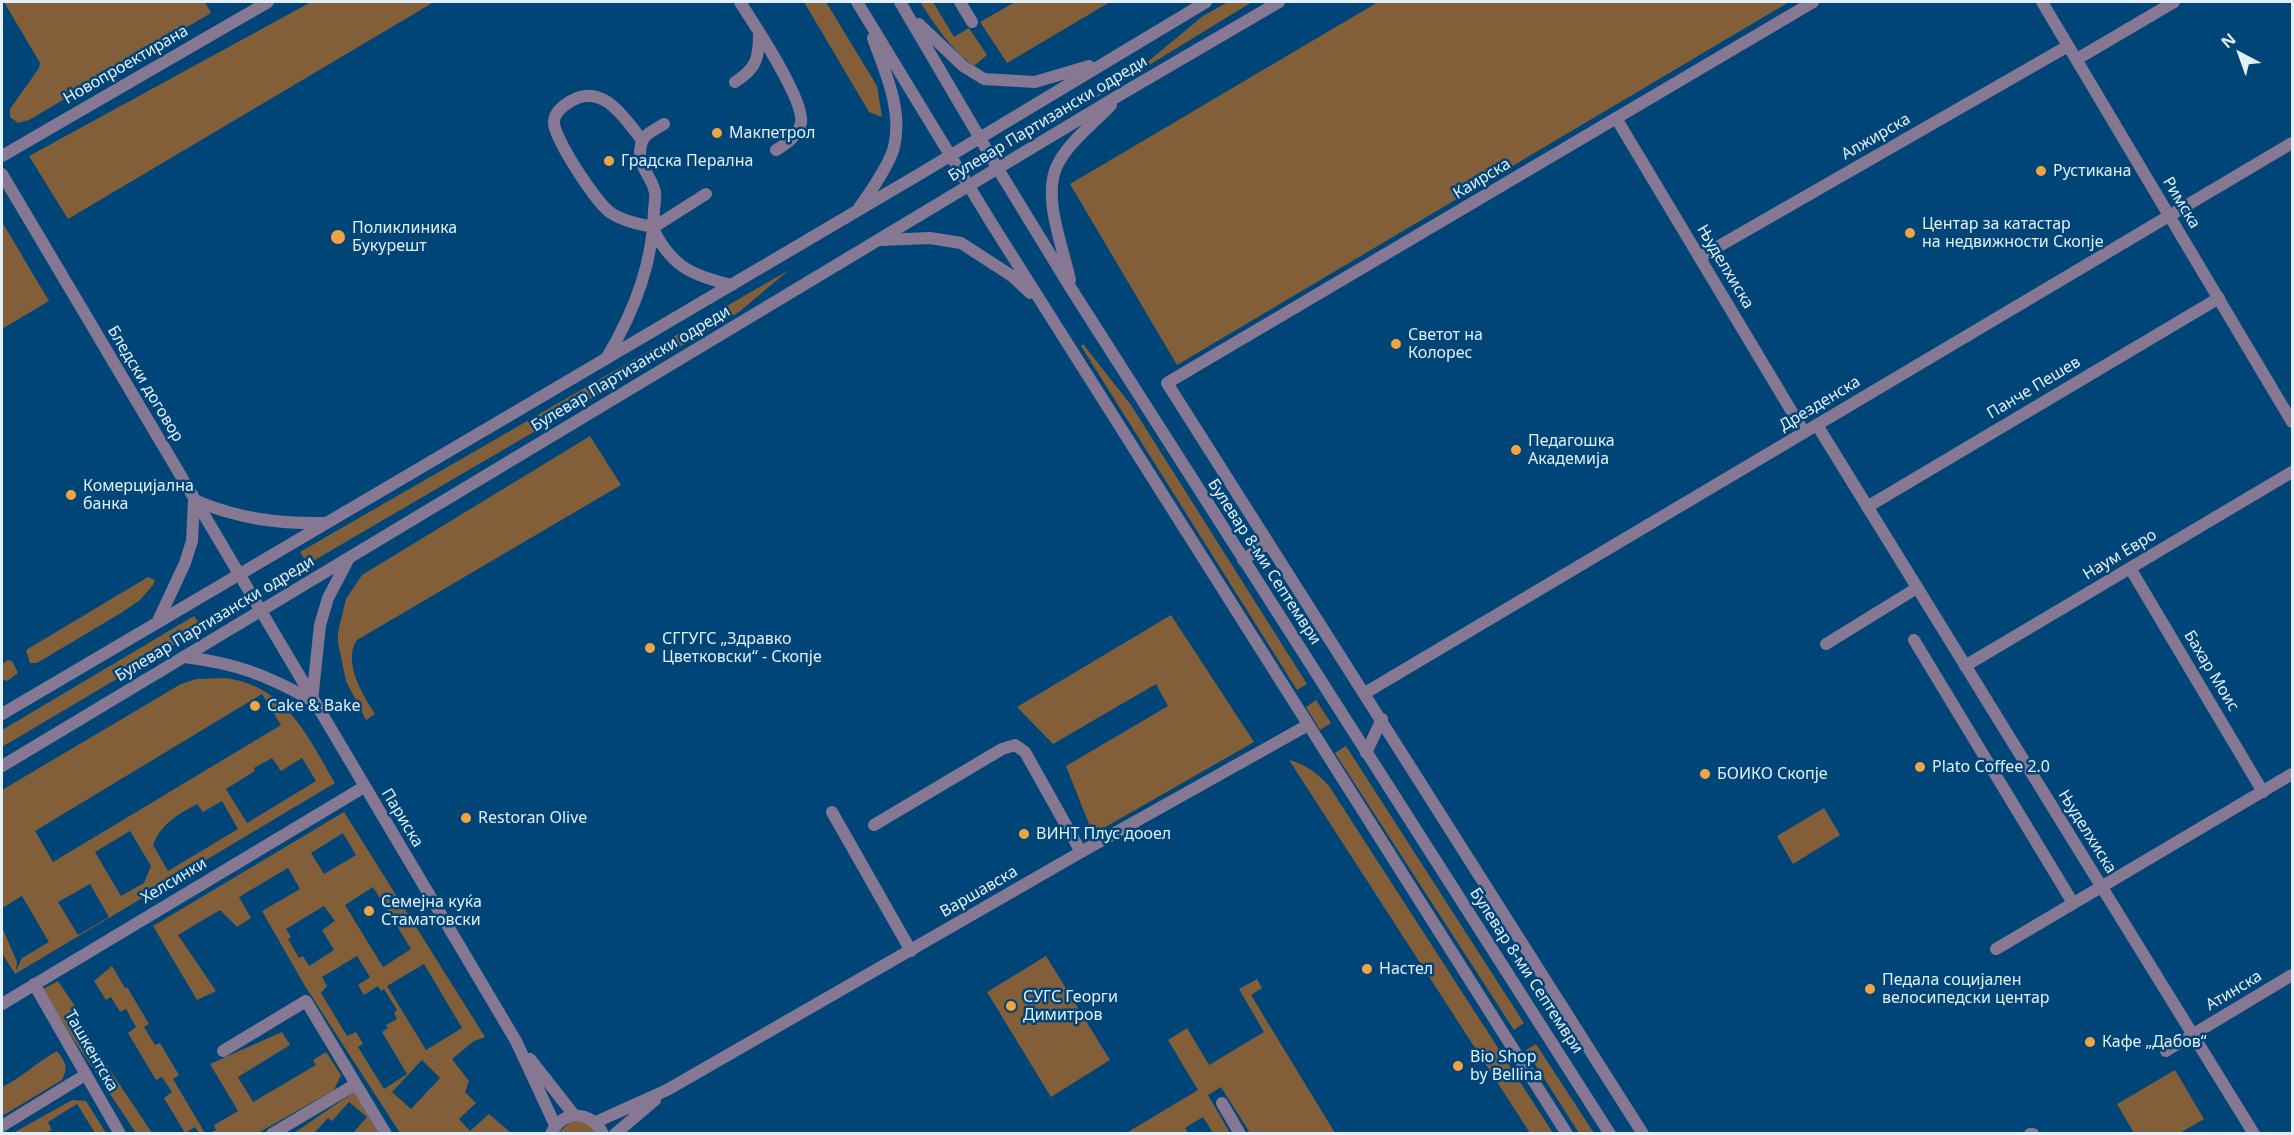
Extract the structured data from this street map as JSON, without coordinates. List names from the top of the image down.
{
  "streets": {
    "street": [
      "Новопроектирана",
      "Булевар Партизански одреди",
      "Алжирска",
      "Каирска",
      "Римска",
      "Њуделхиска",
      "Бледски договор",
      "Панче Пешев",
      "Дрезденска",
      "Наум Евро",
      "Булевар 8-ми Септември",
      "Бахар Моис",
      "Париска",
      "Хелсинки",
      "Варшавска",
      "Атинска",
      "Ташкентска"
    ]
  },
  "crossings": [
    ["Булевар Партизански одреди", "Бледски договор"],
    ["Булевар Партизански одреди", "Булевар 8-ми Септември"],
    ["Булевар Партизански одреди", "Париска"],
    ["Алжирска", "Римска"],
    ["Алжирска", "Њуделхиска"],
    ["Каирска", "Њуделхиска"],
    ["Римска", "Панче Пешев"],
    ["Римска", "Дрезденска"],
    ["Њуделхиска", "Панче Пешев"],
    ["Њуделхиска", "Дрезденска"],
    ["Њуделхиска", "Наум Евро"],
    ["Њуделхиска", "Атинска"],
    ["Бледски договор", "Париска"],
    ["Наум Евро", "Бахар Моис"],
    ["Париска", "Хелсинки"],
    ["Хелсинки", "Ташкентска"]
  ],
  "places": [
    "Макпетрол",
    "Градска Перална",
    "Рустикана",
    "Центар за катастар на недвижности Скопје",
    "Поликлиника Букурешт",
    "Светот на Колорес",
    "Педагошка Академија",
    "Комерцијална банка",
    "СГГУГС „Здравко Цветковски“ - Скопје",
    "Cake & Bake",
    "Plato Coffee 2.0",
    "БОИКО Скопје",
    "Restoran Olive",
    "ВИНТ Плус дооел",
    "Семејна куќа Стаматовски",
    "Настел",
    "Педала социјален велосипедски центар",
    "СУГС Георги Димитров",
    "Кафе „Дабов“",
    "Bio Shop by Bellina"
  ],
  "north": "top left"
}
